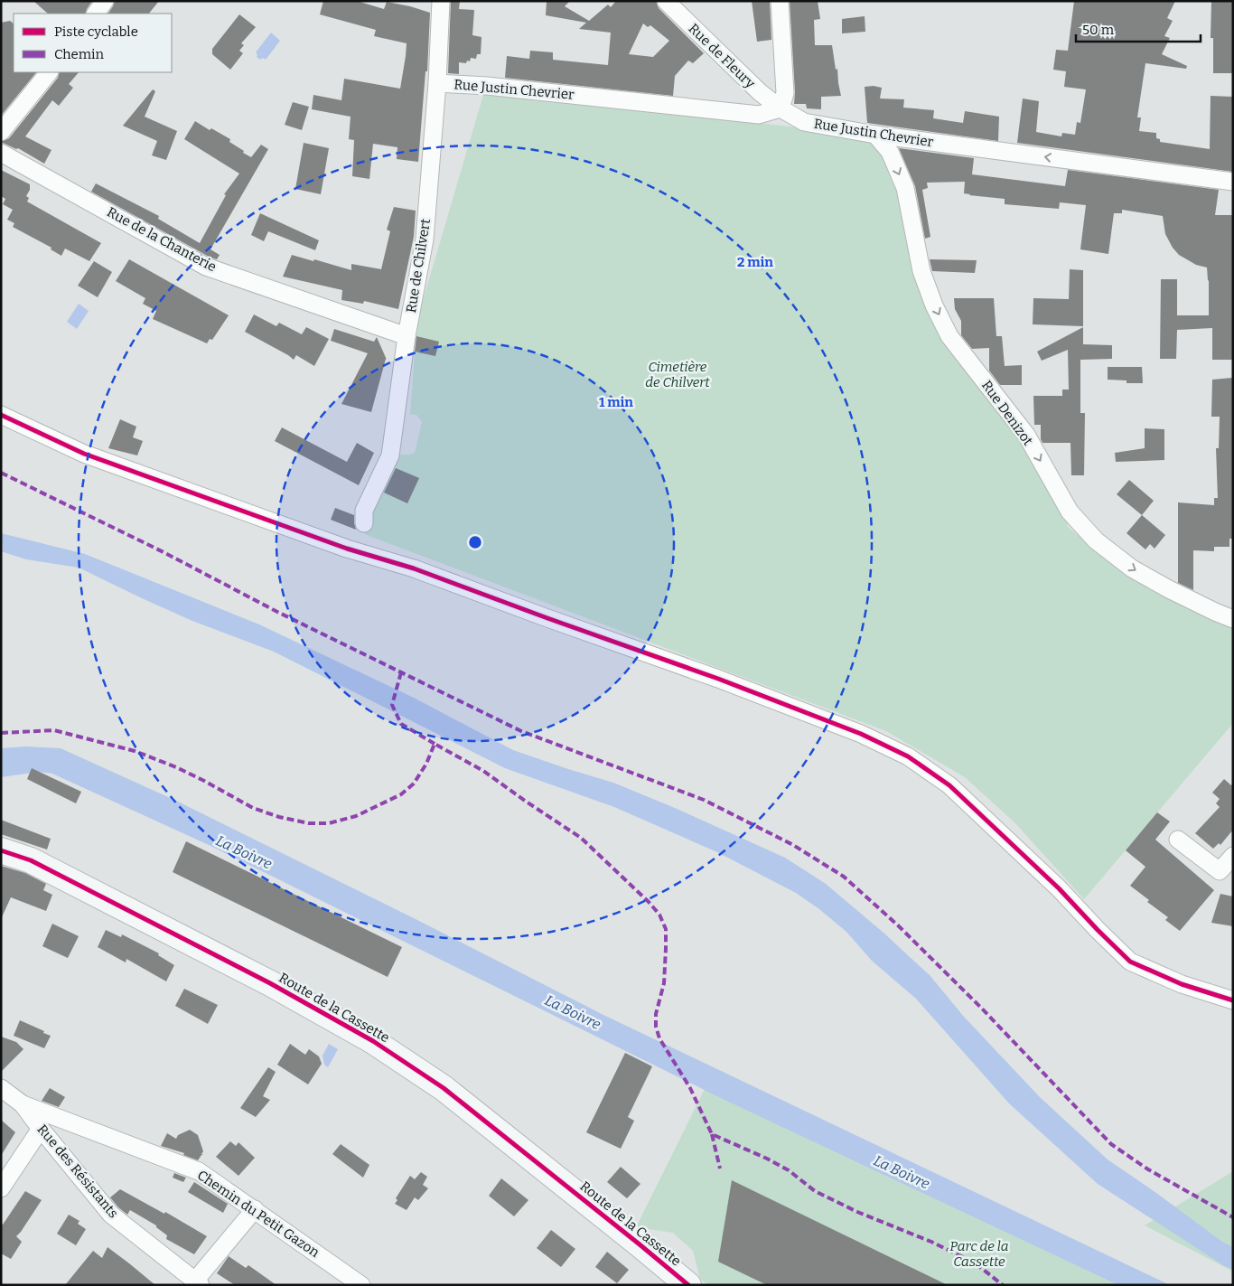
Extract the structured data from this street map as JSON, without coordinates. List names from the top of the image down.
{
  "streets": {
    "street": [
      "Rue de Fleury",
      "Rue Justin Chevrier",
      "Rue de la Chanterie",
      "Rue de Chilvert",
      "Rue Denizot",
      "Route de la Cassette",
      "Rue des Résistants",
      "Chemin du Petit Gazon"
    ]
  },
  "crossings": [
    ["Rue de Fleury", "Rue Justin Chevrier"],
    ["Rue Justin Chevrier", "Rue de Chilvert"],
    ["Rue Justin Chevrier", "Rue Denizot"],
    ["Rue de la Chanterie", "Rue de Chilvert"],
    ["Rue des Résistants", "Chemin du Petit Gazon"]
  ],
  "one_way": ["Rue Justin Chevrier", "Rue Denizot"],
  "water": ["La Boivre"],
  "parks": ["Cimetière de Chilvert", "Parc de la Cassette"],
  "legend": ["Piste cyclable", "Chemin"],
  "scale_bar": "50 m",
  "rings": ["2 min", "1 min"]
}
